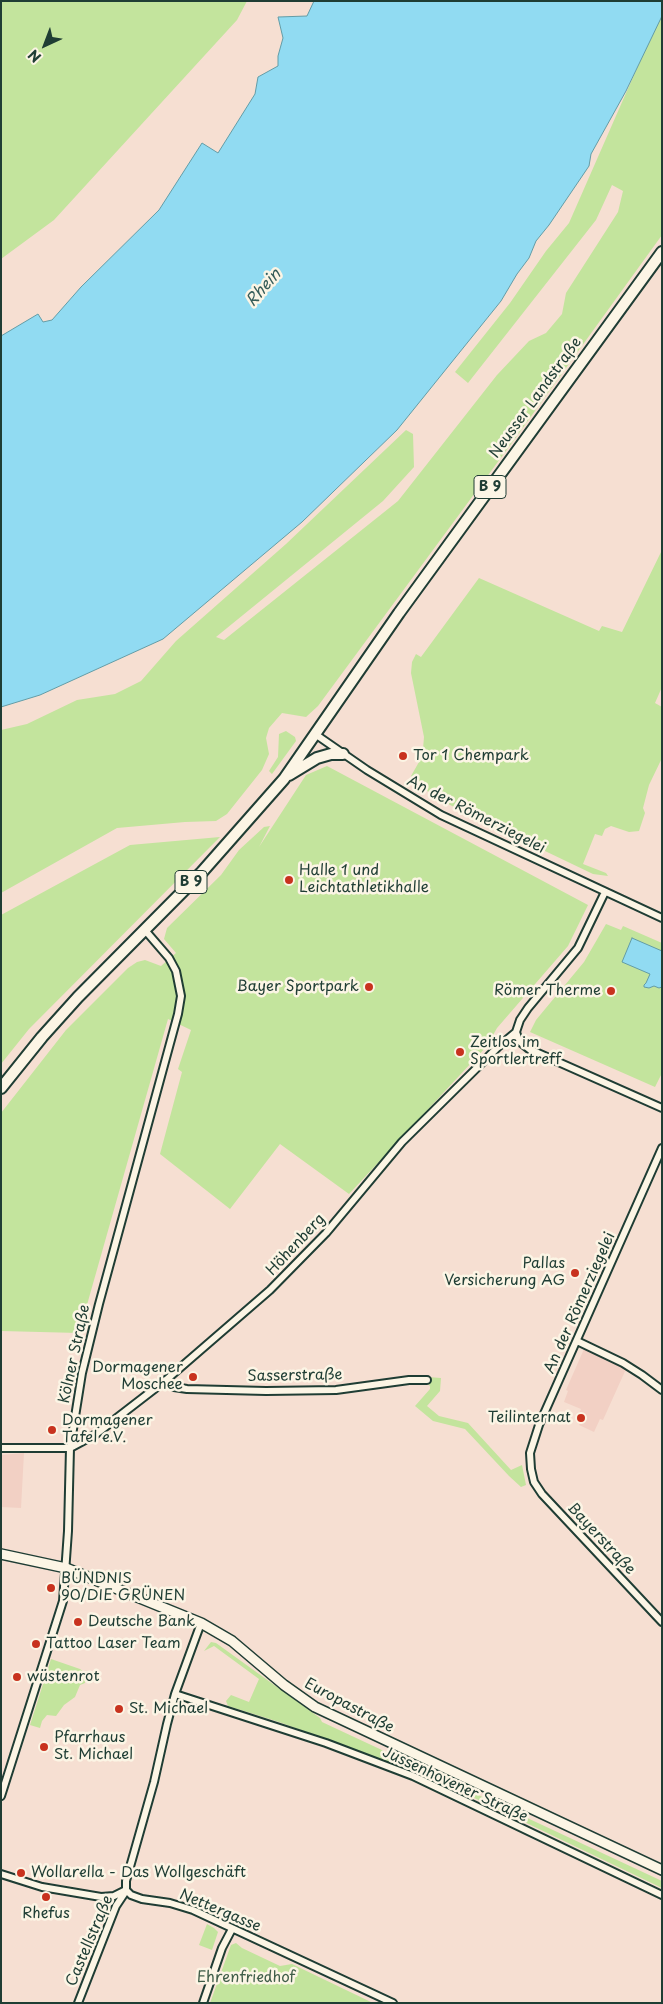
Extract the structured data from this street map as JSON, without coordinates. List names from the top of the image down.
{
  "streets": {
    "main road": ["Neusser Landstraße", "B 9", "Europastraße"],
    "street": [
      "An der Römerziegelei",
      "Höhenberg",
      "Kölner Straße",
      "Sasserstraße",
      "Bayerstraße",
      "Jussenhovener Straße",
      "Nettergasse",
      "Castellstraße"
    ]
  },
  "crossings": [
    ["Neusser Landstraße", "B 9"],
    ["Neusser Landstraße", "An der Römerziegelei"],
    ["B 9", "An der Römerziegelei"],
    ["B 9", "Kölner Straße"],
    ["An der Römerziegelei", "Bayerstraße"],
    ["Höhenberg", "Kölner Straße"],
    ["Höhenberg", "Sasserstraße"],
    ["Kölner Straße", "Europastraße"],
    ["Europastraße", "Castellstraße"],
    ["Jussenhovener Straße", "Castellstraße"],
    ["Nettergasse", "Castellstraße"]
  ],
  "water": ["Rhein"],
  "parks": ["Ehrenfriedhof"],
  "places": [
    "Tor 1 Chempark",
    "Halle 1 und Leichtathletikhalle",
    "Bayer Sportpark",
    "Römer Therme",
    "Zeitlos im Sportlertreff",
    "Pallas Versicherung AG",
    "Dormagener Moschee",
    "Teilinternat",
    "Dormagener Tafel e.V.",
    "BÜNDNIS 90/DIE GRÜNEN",
    "Deutsche Bank",
    "Tattoo Laser Team",
    "wüstenrot",
    "St. Michael",
    "Pfarrhaus St. Michael",
    "Wollarella - Das Wollgeschäft",
    "Rhefus"
  ],
  "north": "bottom left"
}
